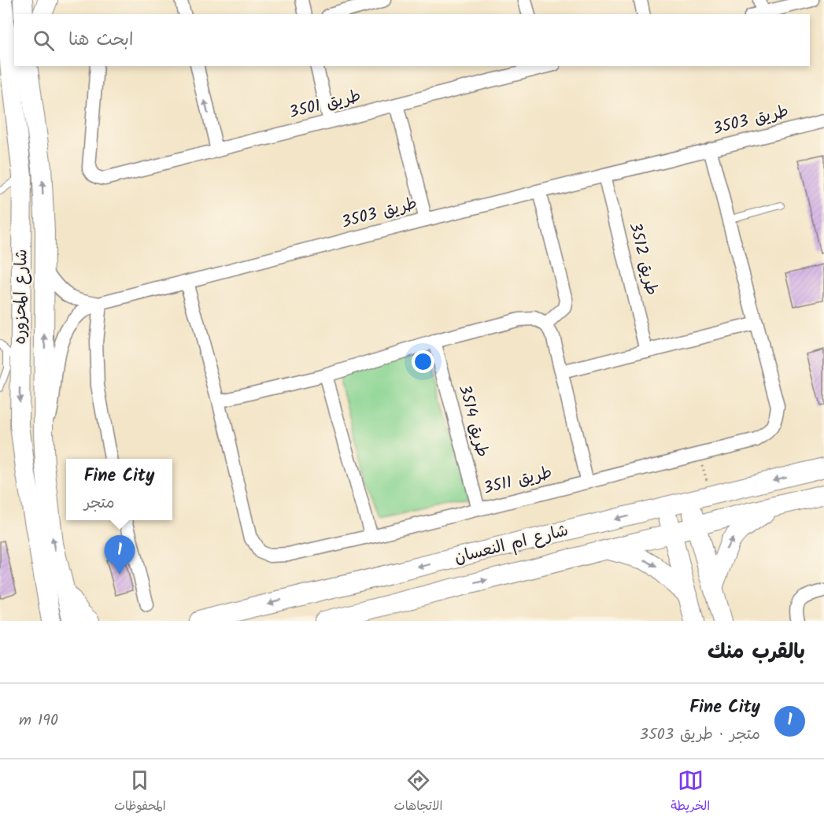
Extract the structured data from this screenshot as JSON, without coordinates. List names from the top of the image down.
{
  "streets": {
    "main road": ["شارع المحزوره", "شارع ام النعسان"],
    "street": [
      "طريق 3501",
      "طريق 3503",
      "طريق 3512",
      "طريق 3514",
      "طريق 3511"
    ]
  },
  "crossings": [
    ["طريق 3503", "طريق 3512"],
    ["طريق 3503", "طريق 3511"],
    ["طريق 3514", "طريق 3511"]
  ],
  "page": {
    "search": "ابحث هنا",
    "popup": ["Fine City", "متجر"],
    "pins": "1",
    "heading": "بالقرب منك",
    "list": [
      {
        "mark": "1",
        "name": "Fine City",
        "note": "متجر · طريق 3503",
        "value": "190 m"
      }
    ],
    "nav": ["الخريطة", "الاتجاهات", "المحفوظات"]
  }
}
